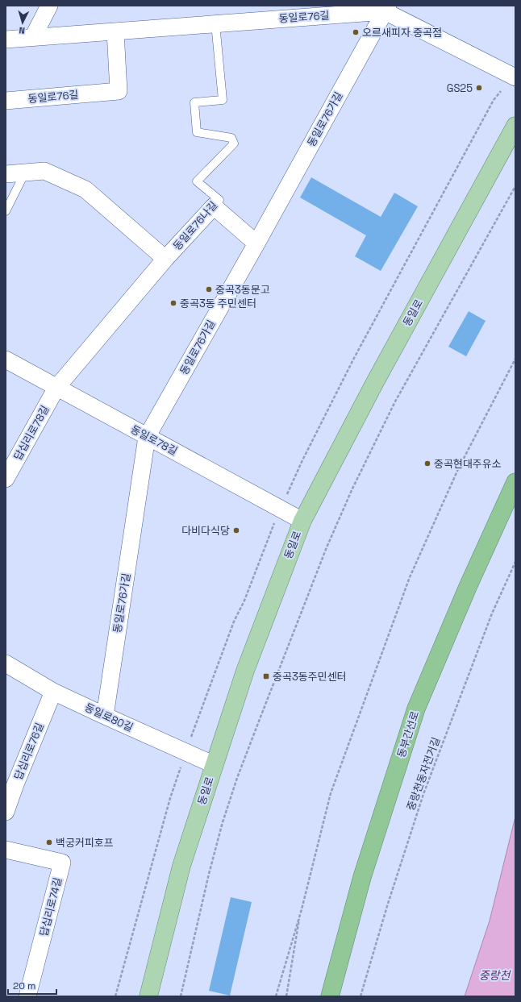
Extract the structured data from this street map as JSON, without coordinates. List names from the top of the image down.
{
  "streets": {
    "highway": ["동부간선로"],
    "main road": ["동일로"],
    "street": [
      "동일로76길",
      "동일로76가길",
      "동일로76나길",
      "답십리로78길",
      "동일로78길",
      "동일로80길",
      "답십리로76길",
      "답십리로74길"
    ],
    "path": ["중랑천동자전거길"]
  },
  "crossings": [
    ["동일로76길", "동일로76가길"],
    ["동일로76길", "동일로76나길"],
    ["동일로76가길", "동일로78길"],
    ["동일로76가길", "동일로80길"],
    ["동일로76나길", "답십리로78길"],
    ["동일로76나길", "동일로78길"],
    ["동일로", "동일로78길"],
    ["동일로", "동일로80길"],
    ["답십리로78길", "동일로78길"],
    ["동일로80길", "답십리로76길"]
  ],
  "water": ["중랑천"],
  "places": {
    "other": [
      "오르새피자 중곡점",
      "GS25",
      "중곡3동문고",
      "중곡3동 주민센터",
      "중곡현대주유소",
      "다비다식당",
      "백궁커피호프"
    ],
    "transit": ["중곡3동주민센터"]
  },
  "scale_bar": "20 m",
  "north": "bottom"
}
